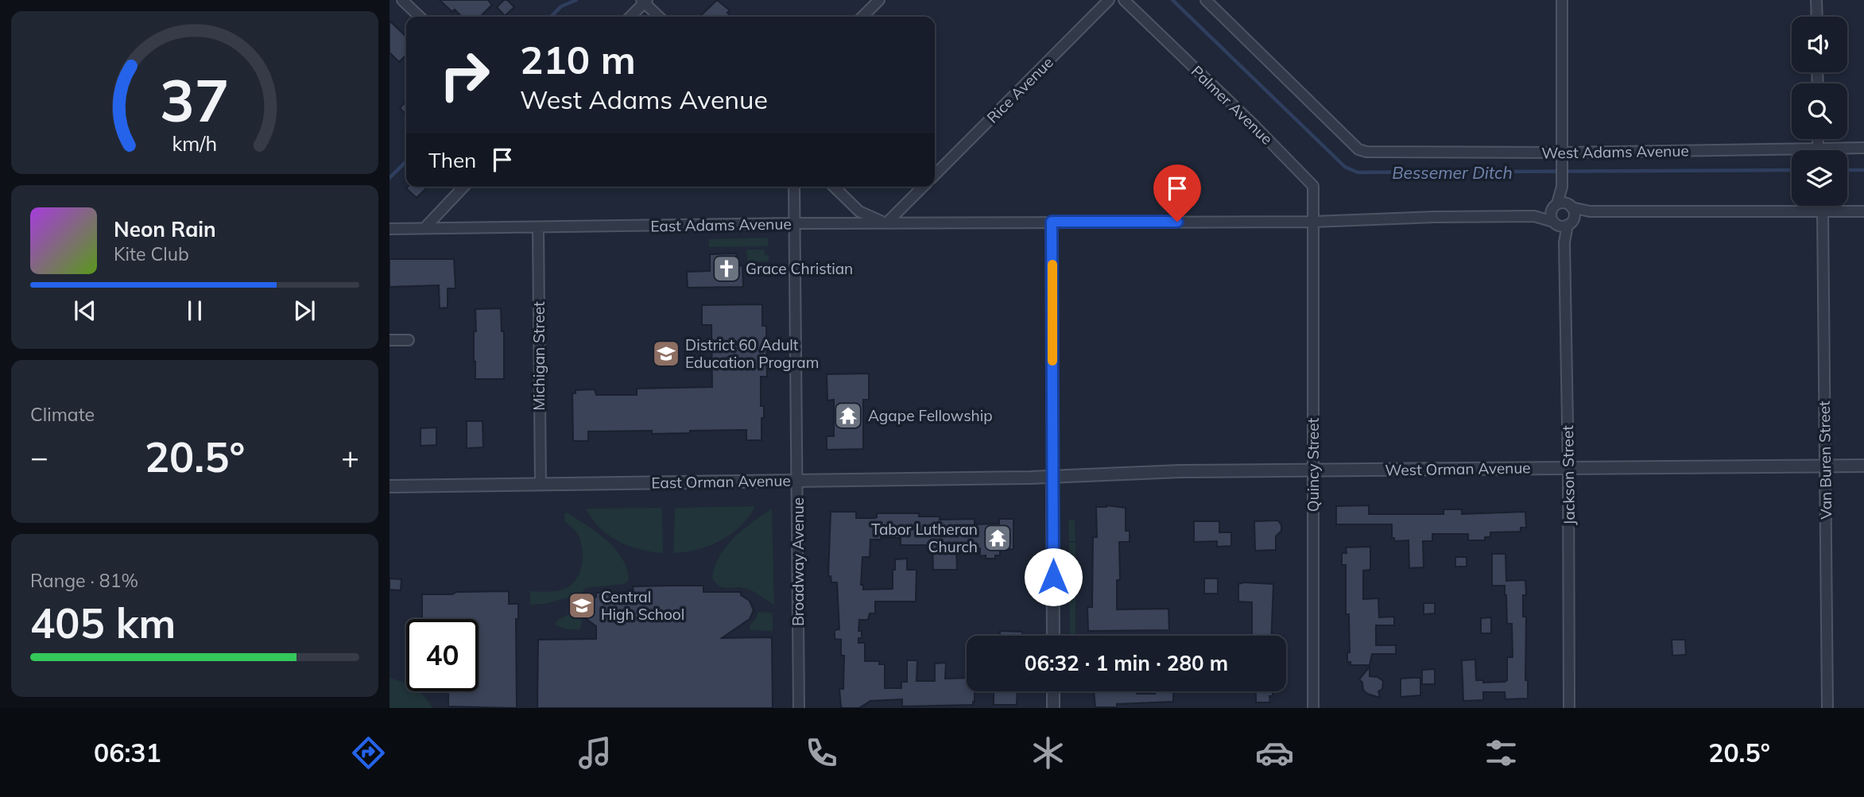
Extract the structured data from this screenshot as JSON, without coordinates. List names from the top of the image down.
{
  "streets": {
    "street": [
      "Rice Avenue",
      "Palmer Avenue",
      "West Adams Avenue",
      "East Adams Avenue",
      "Michigan Street",
      "Van Buren Street",
      "Quincy Street",
      "West Orman Avenue",
      "Jackson Street",
      "East Orman Avenue",
      "Broadway Avenue"
    ]
  },
  "crossings": [
    ["Palmer Avenue", "Quincy Street"],
    ["West Adams Avenue", "Jackson Street"],
    ["East Adams Avenue", "Michigan Street"],
    ["East Adams Avenue", "Broadway Avenue"],
    ["Michigan Street", "East Orman Avenue"],
    ["Van Buren Street", "West Orman Avenue"],
    ["Quincy Street", "West Orman Avenue"],
    ["West Orman Avenue", "Jackson Street"],
    ["West Orman Avenue", "East Orman Avenue"],
    ["East Orman Avenue", "Broadway Avenue"]
  ],
  "water": ["Bessemer Ditch"],
  "places": {
    "church": ["Grace Christian"],
    "school or university": ["District 60 Adult Education Program", "Central High School"],
    "temple": ["Agape Fellowship", "Tabor Lutheran Church"]
  },
  "page": {
    "turn": ["210 m", "West Adams Avenue"],
    "then": "Then",
    "song": ["Neon Rain", "Kite Club"],
    "tile": [
      "Climate",
      ["Range · 81%", "405 km"]
    ],
    "heat": ["−", "20.5°", "+"],
    "limit": "40",
    "trip": "06:32 · 1 min · 280 m",
    "tabs": ["06:31", "20.5°"],
    "gauge": ["37", "km/h"]
  }
}
